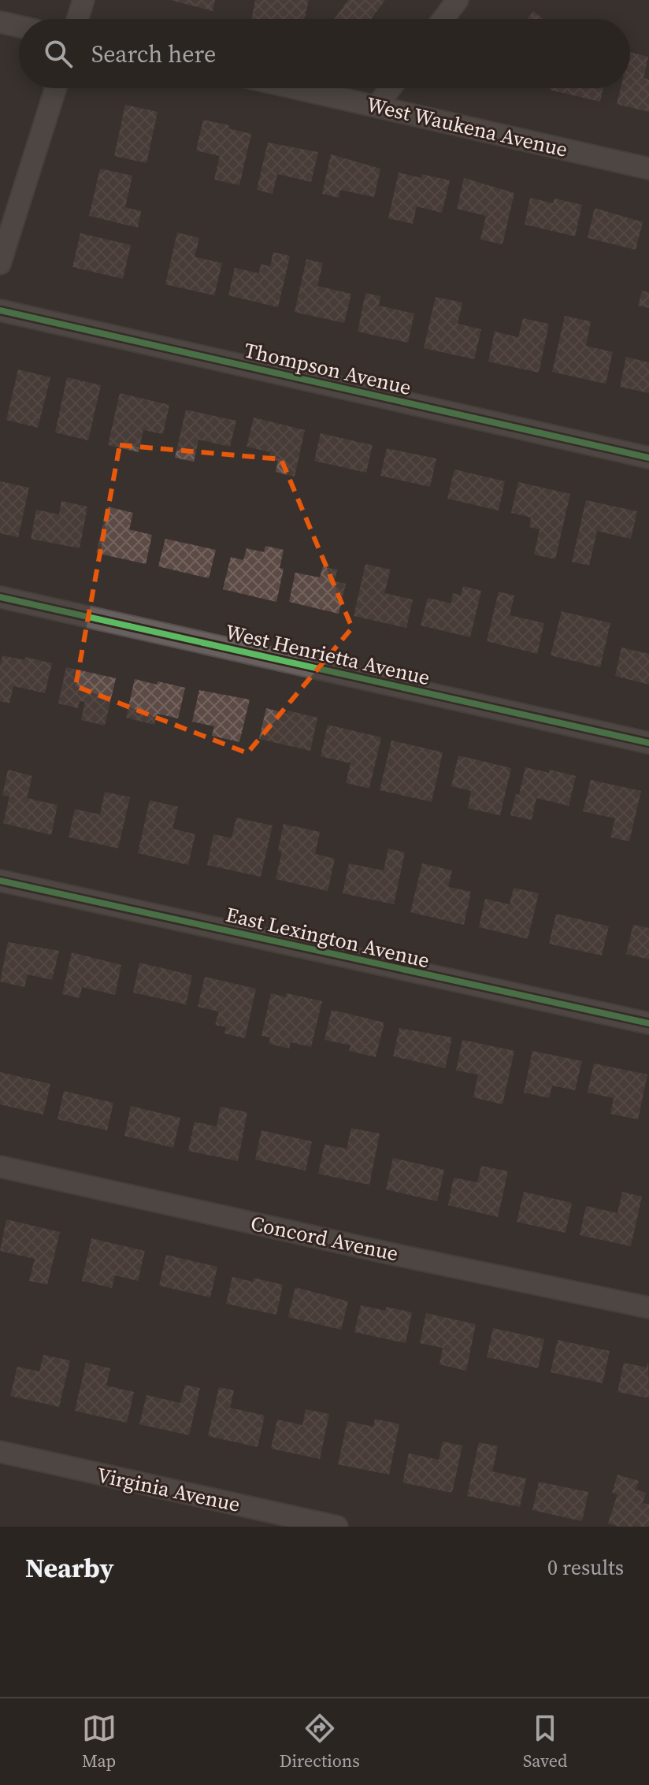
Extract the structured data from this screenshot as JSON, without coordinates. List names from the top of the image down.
{
  "streets": {
    "street": [
      "West Waukena Avenue",
      "Thompson Avenue",
      "West Henrietta Avenue",
      "East Lexington Avenue",
      "Concord Avenue",
      "Virginia Avenue"
    ]
  },
  "page": {
    "search": "Search here",
    "heading": ["Nearby", "0 results"],
    "nav": ["Map", "Directions", "Saved"]
  }
}
